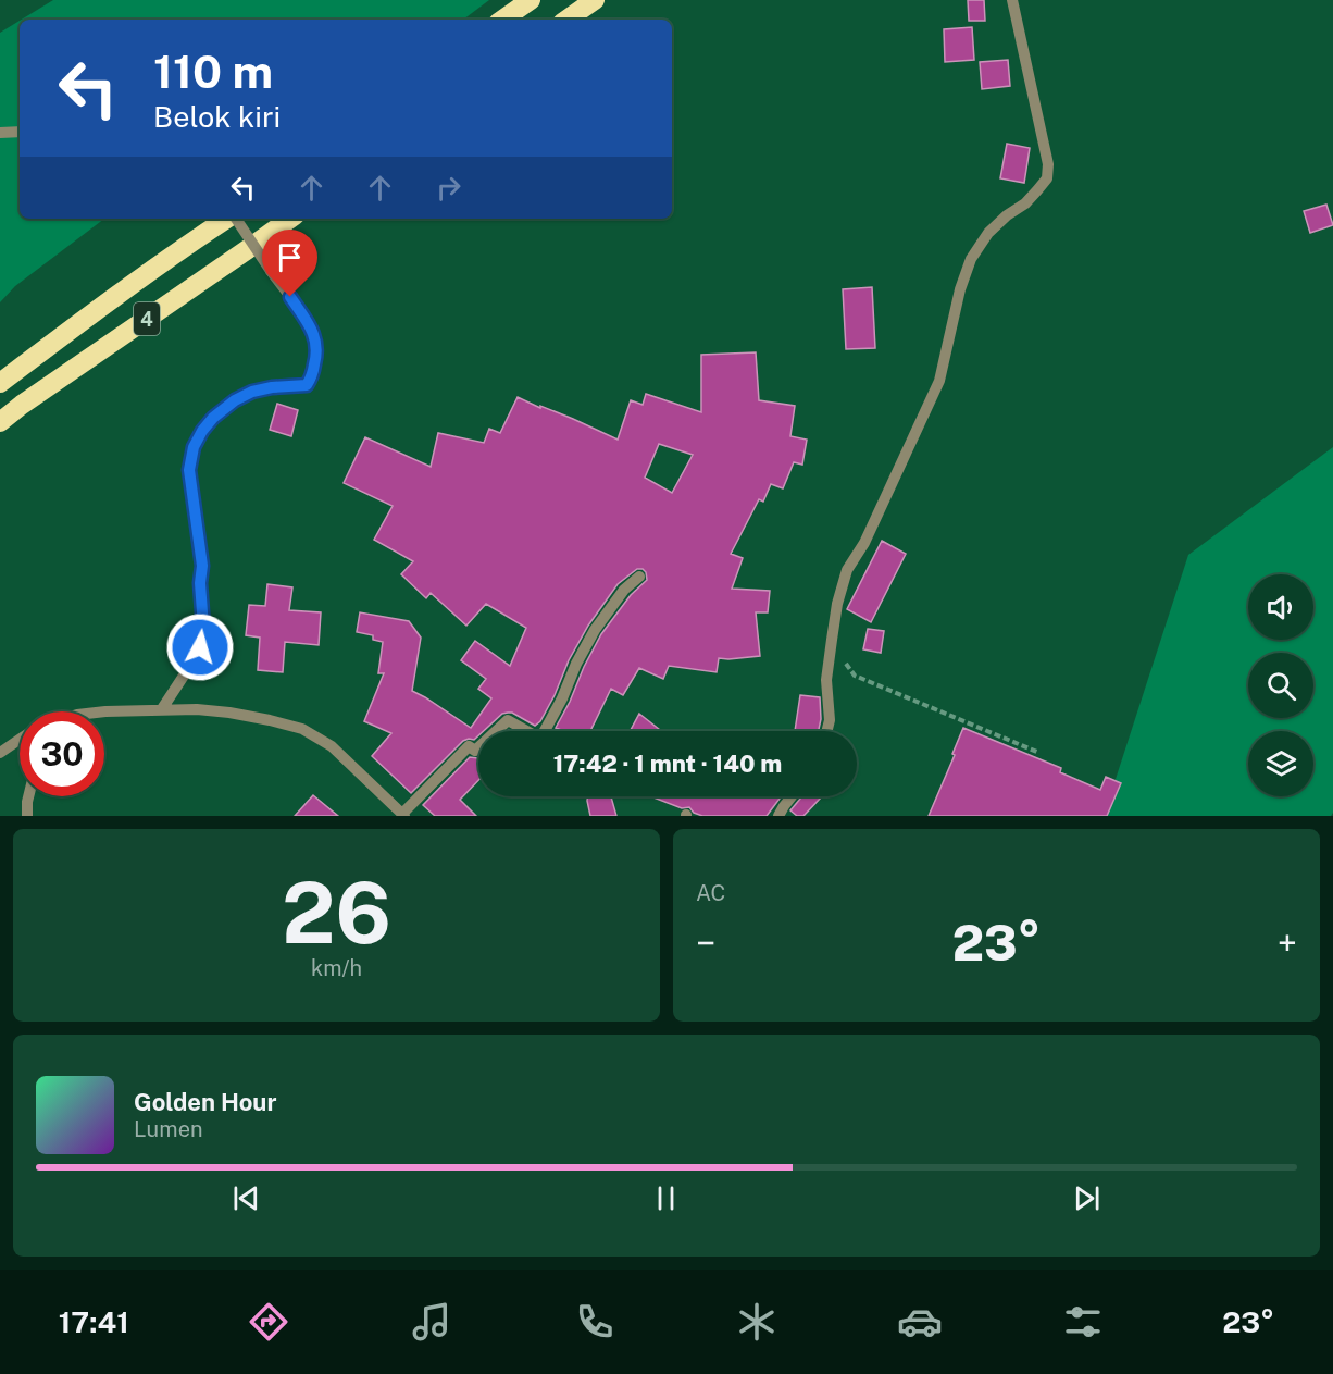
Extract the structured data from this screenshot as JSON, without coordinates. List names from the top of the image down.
{
  "streets": {
    "highway": ["4"]
  },
  "page": {
    "turn": ["110 m", "Belok kiri"],
    "limit": "30",
    "trip": "17:42 · 1 mnt · 140 m",
    "tile": [
      ["26", "km/h"],
      "AC"
    ],
    "heat": ["−", "23°", "+"],
    "song": ["Golden Hour", "Lumen"],
    "tabs": ["17:41", "23°"]
  }
}
